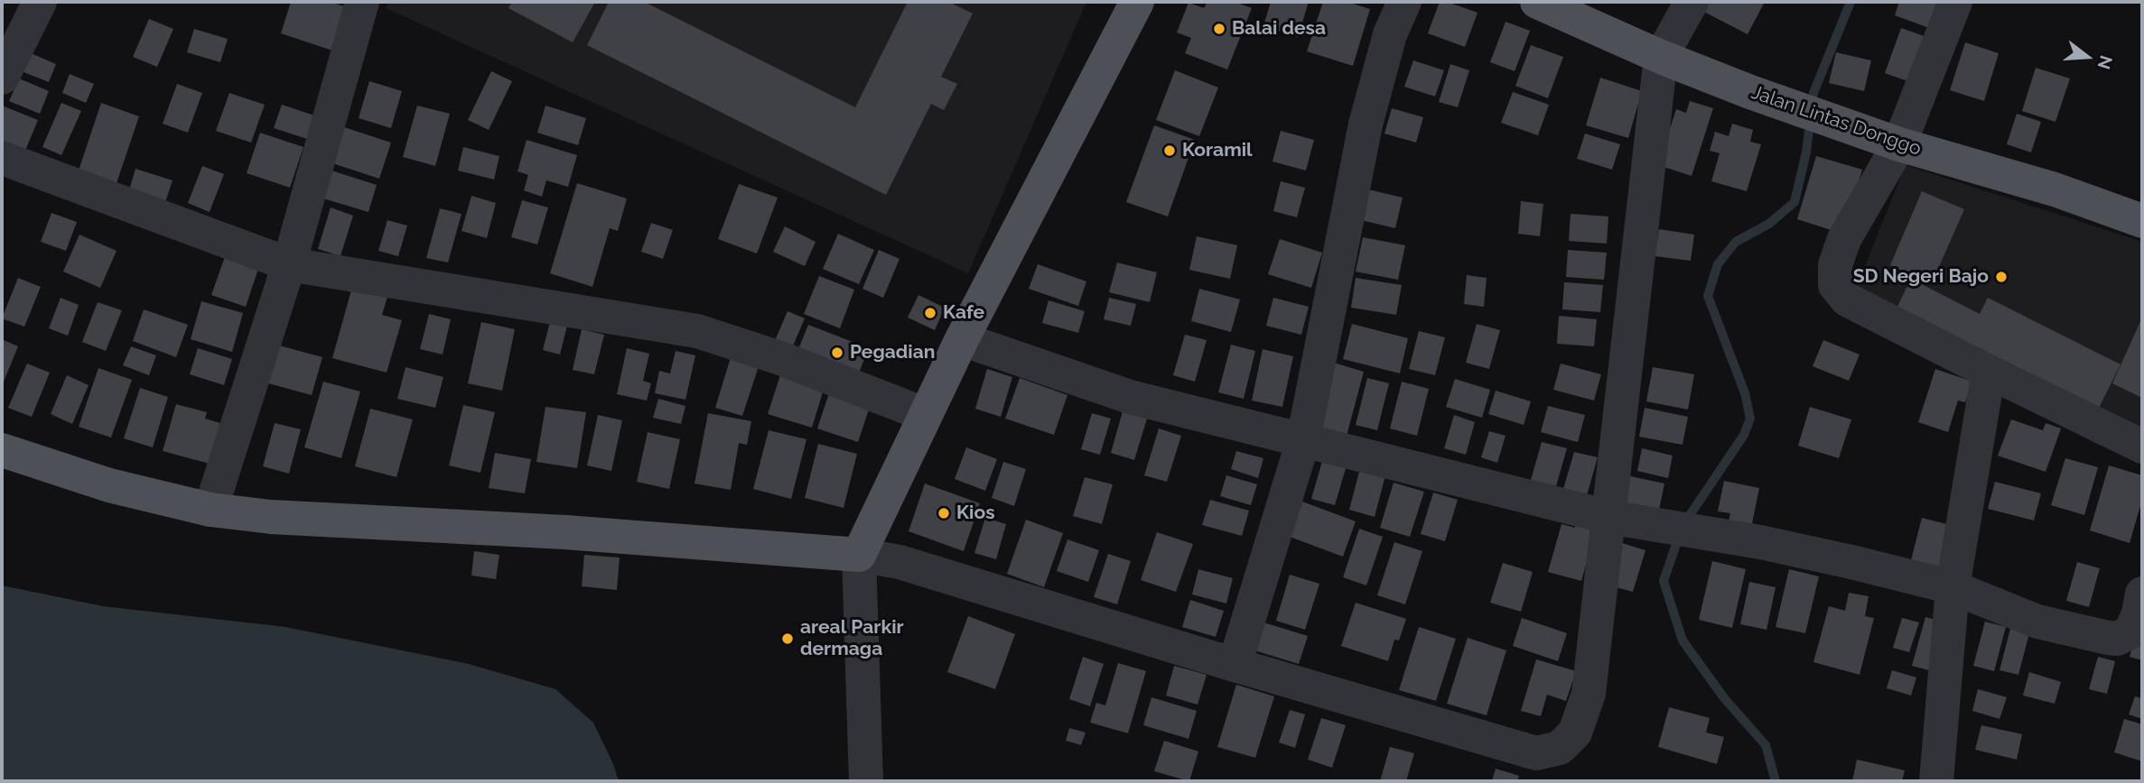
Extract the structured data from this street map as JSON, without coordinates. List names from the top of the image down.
{
  "streets": {
    "main road": ["Jalan Lintas Donggo"]
  },
  "places": [
    "Balai desa",
    "Koramil",
    "SD Negeri Bajo",
    "Kafe",
    "Pegadian",
    "Kios",
    "areal Parkir dermaga"
  ],
  "north": "right"
}
